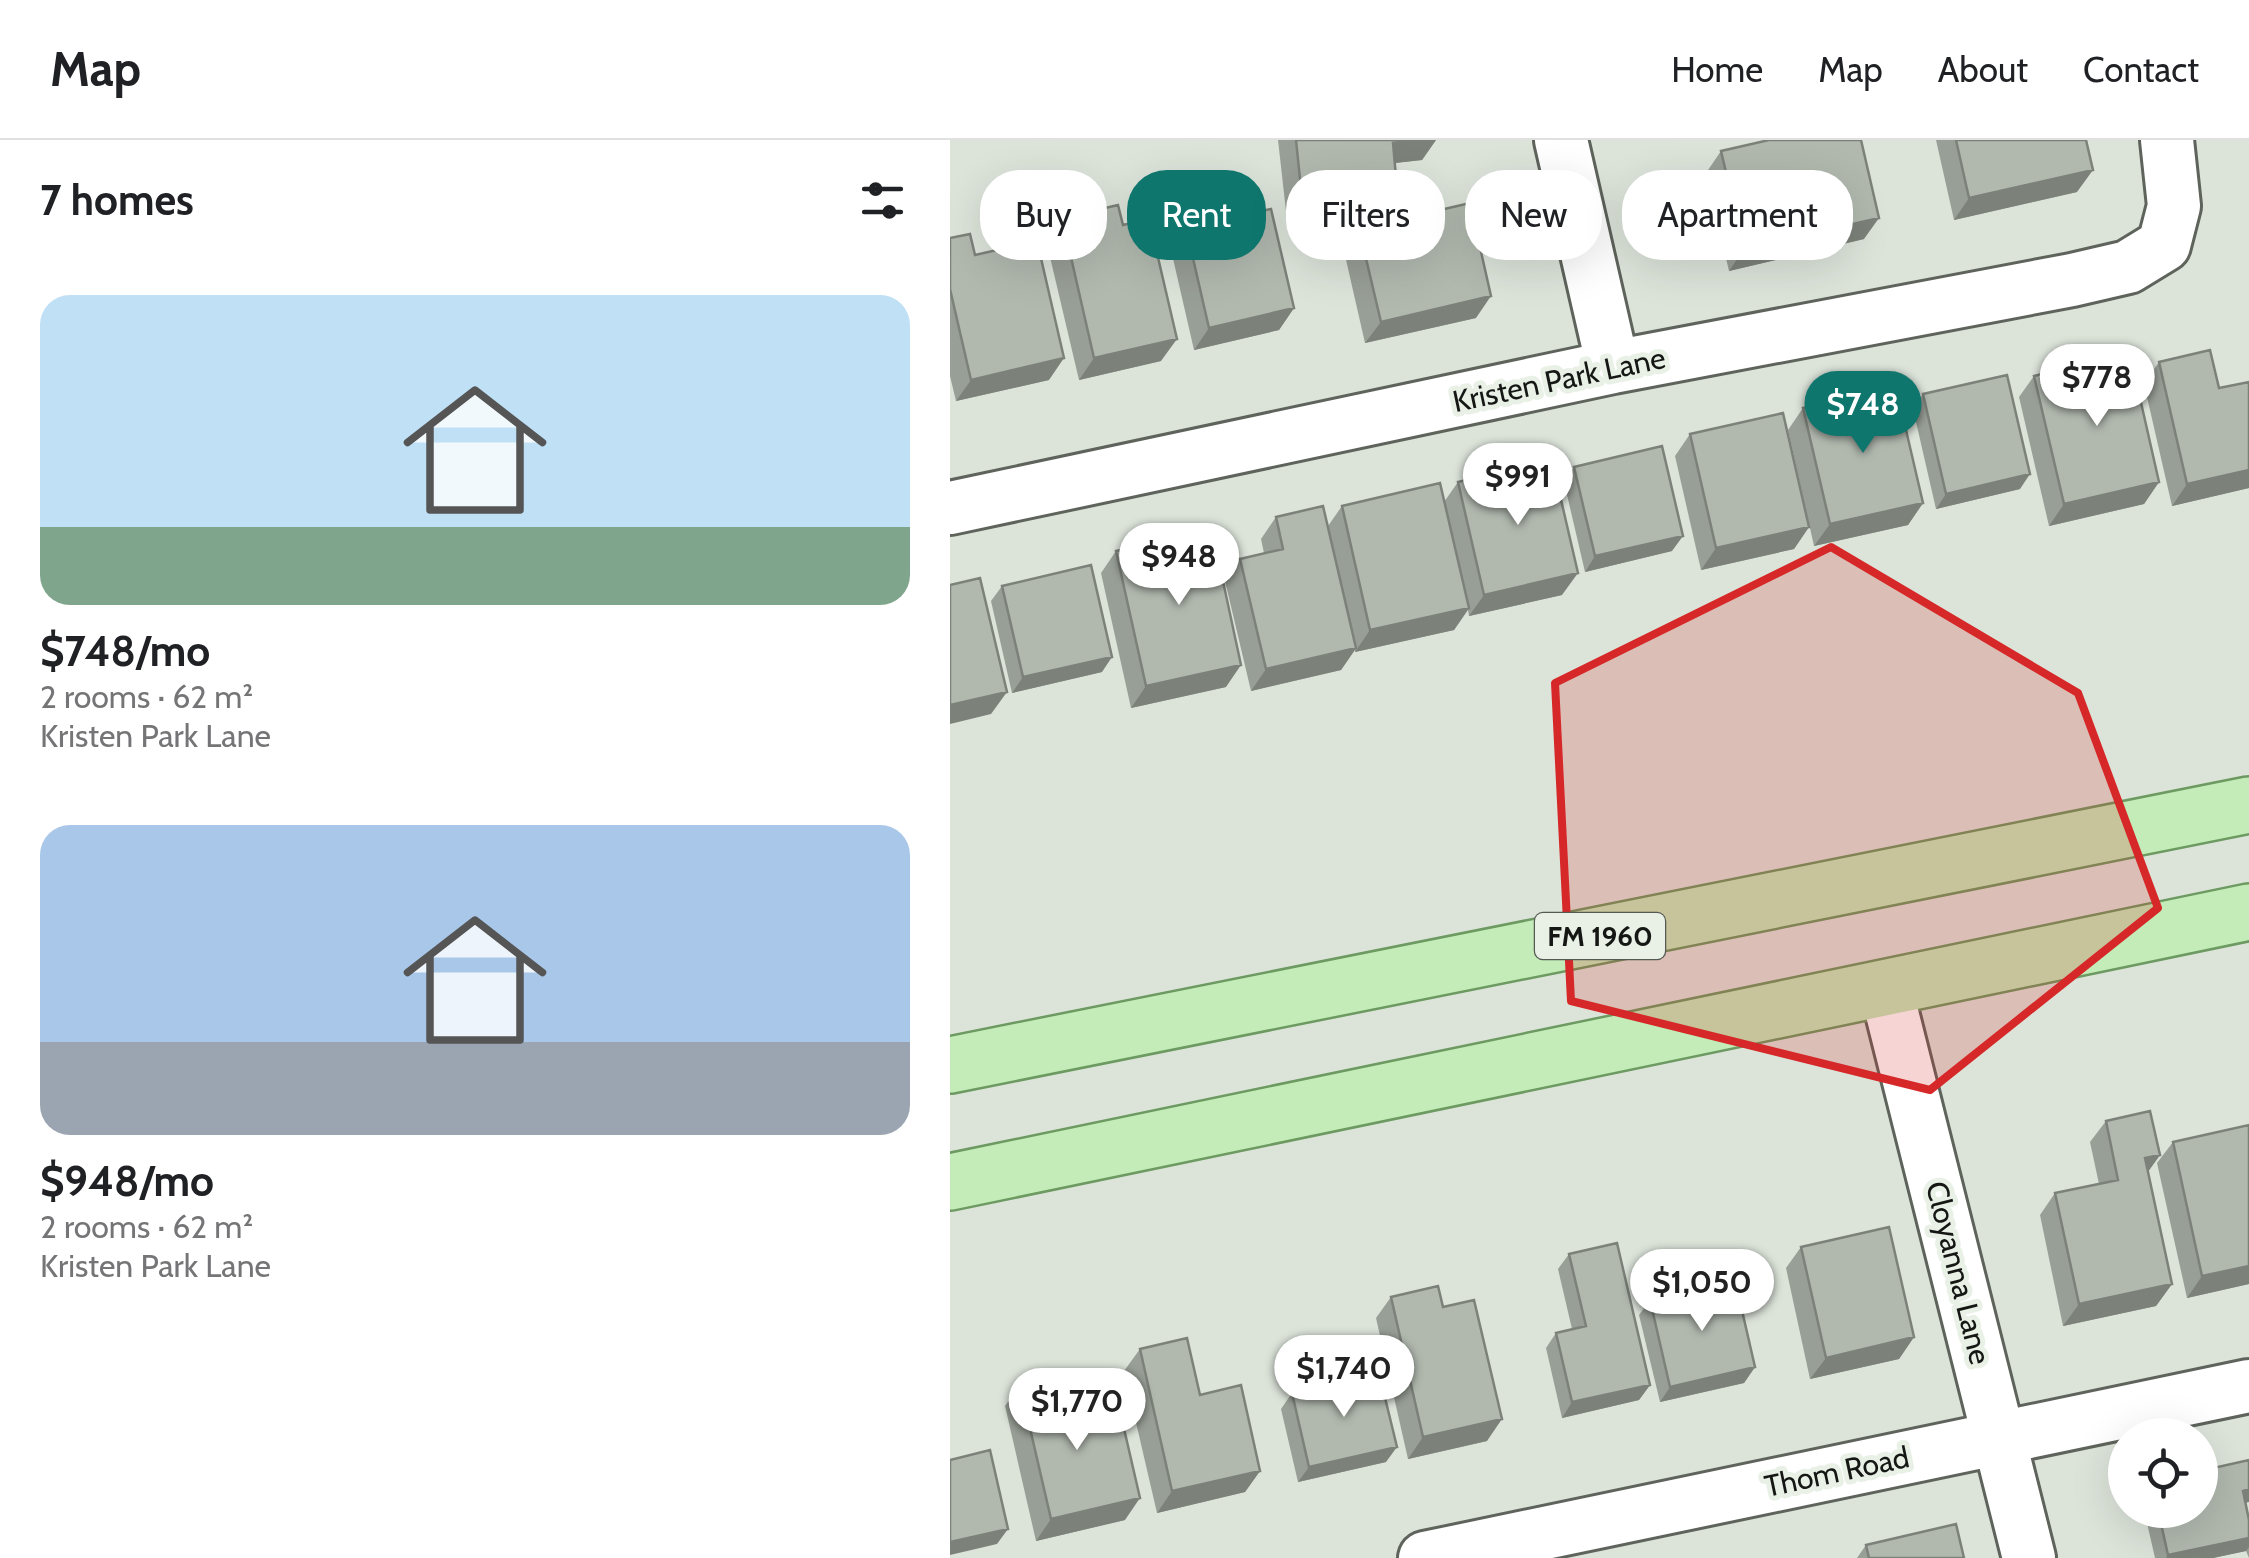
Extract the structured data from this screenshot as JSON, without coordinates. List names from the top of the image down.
{
  "streets": {
    "main road": ["FM 1960"],
    "street": ["Kristen Park Lane", "Cloyanna Lane", "Thom Road"]
  },
  "crossings": [
    ["Cloyanna Lane", "Thom Road"]
  ],
  "page": {
    "header": "Map",
    "nav": [
      "Home",
      "Map",
      "About",
      "Contact"
    ],
    "heading": "7 homes",
    "chip": [
      "Buy",
      "Rent",
      "Filters",
      "New",
      "Apartment"
    ],
    "list": [
      {
        "name": "$748/mo",
        "note": "2 rooms · 62 m² · Kristen Park Lane"
      },
      {
        "name": "$948/mo",
        "note": "2 rooms · 62 m² · Kristen Park Lane"
      }
    ],
    "price": [
      "$778",
      "$748",
      "$991",
      "$948",
      "$1,050",
      "$1,740",
      "$1,770"
    ]
  }
}
